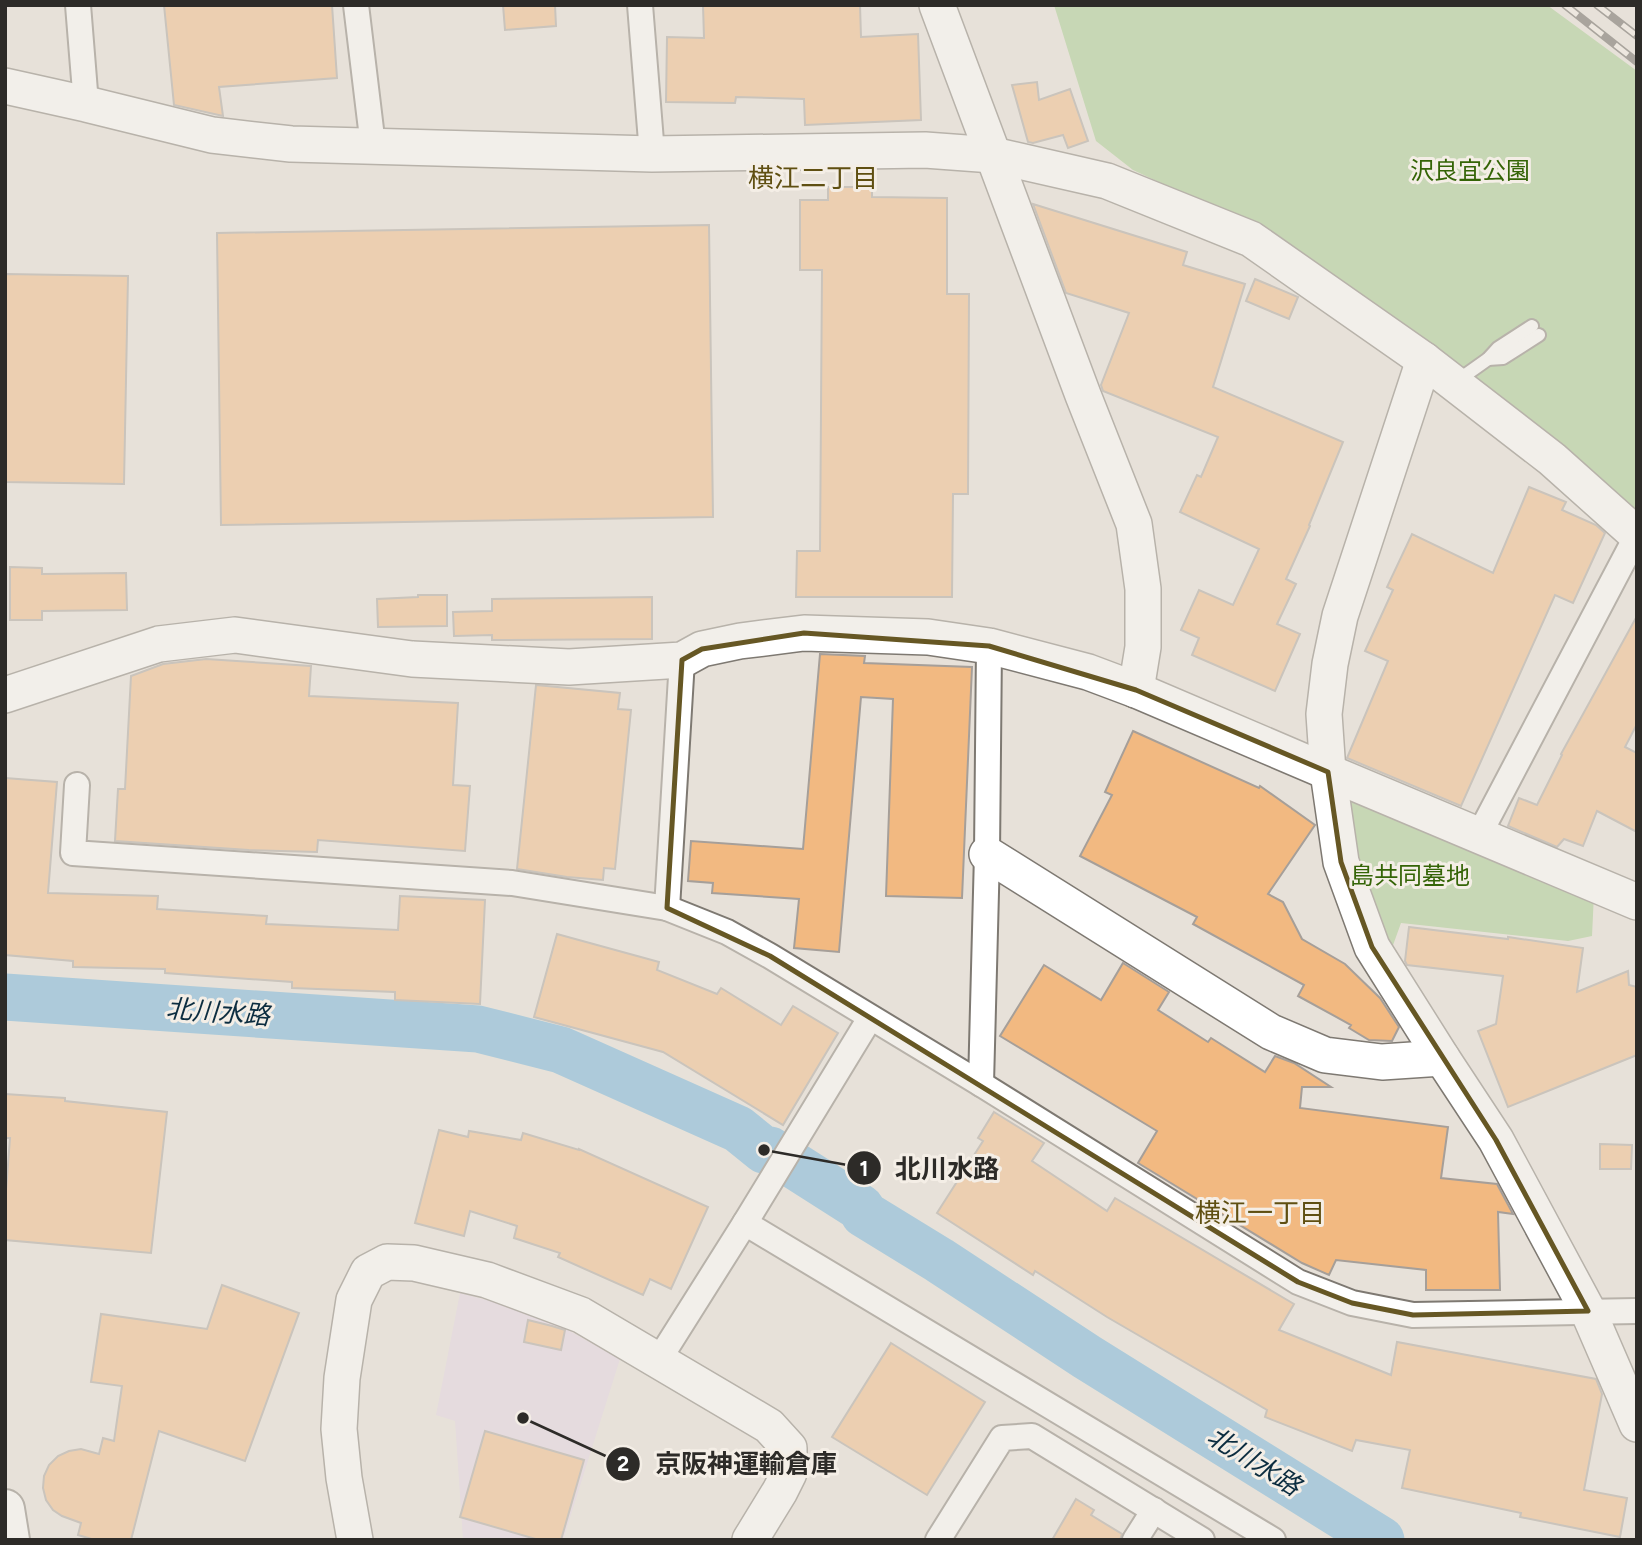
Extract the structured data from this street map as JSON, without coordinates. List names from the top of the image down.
{
  "districts": ["横江二丁目", "横江一丁目"],
  "water": ["北川水路"],
  "parks": ["沢良宜公園", "島共同墓地"],
  "places": ["北川水路", "京阪神運輸倉庫"]
}
